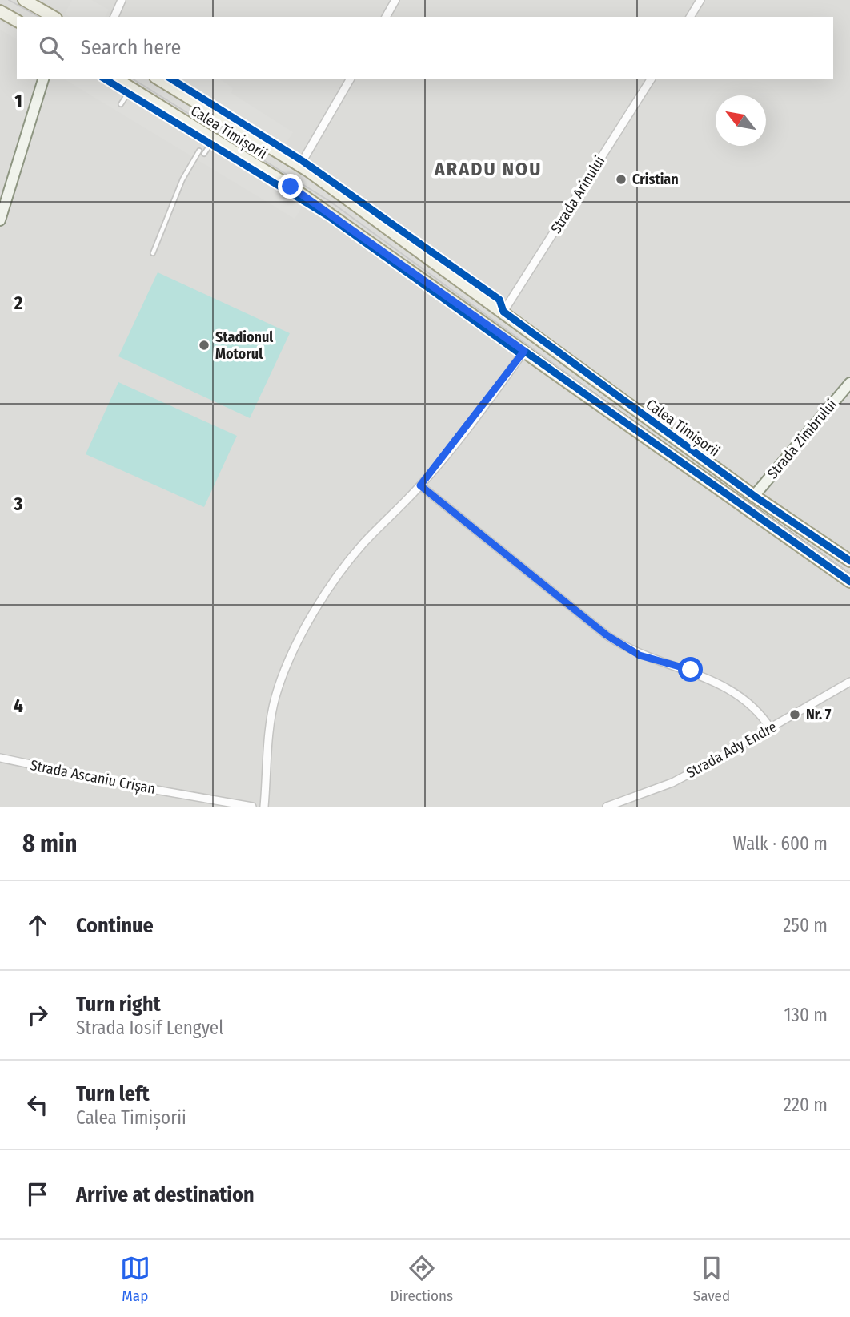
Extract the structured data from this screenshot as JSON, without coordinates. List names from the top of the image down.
{
  "streets": {
    "main road": ["Calea Timișorii"],
    "street": [
      "Strada Arinului",
      "Strada Zimbrului",
      "Strada Ady Endre",
      "Strada Ascaniu Crișan"
    ]
  },
  "crossings": [
    ["Calea Timișorii", "Strada Arinului"],
    ["Calea Timișorii", "Strada Zimbrului"]
  ],
  "districts": ["ARADU NOU"],
  "places": ["Cristian", "Stadionul Motorul", "Nr. 7"],
  "north": "top left",
  "page": {
    "search": "Search here",
    "heading": ["8 min", "Walk · 600 m"],
    "list": [
      ["Continue", "250 m"],
      ["Turn right", "Strada Iosif Lengyel", "130 m"],
      ["Turn left", "Calea Timișorii", "220 m"],
      "Arrive at destination"
    ],
    "nav": ["Map", "Directions", "Saved"]
  },
  "grid": {
    "rows": [
      "1",
      "2",
      "3",
      "4"
    ]
  }
}
